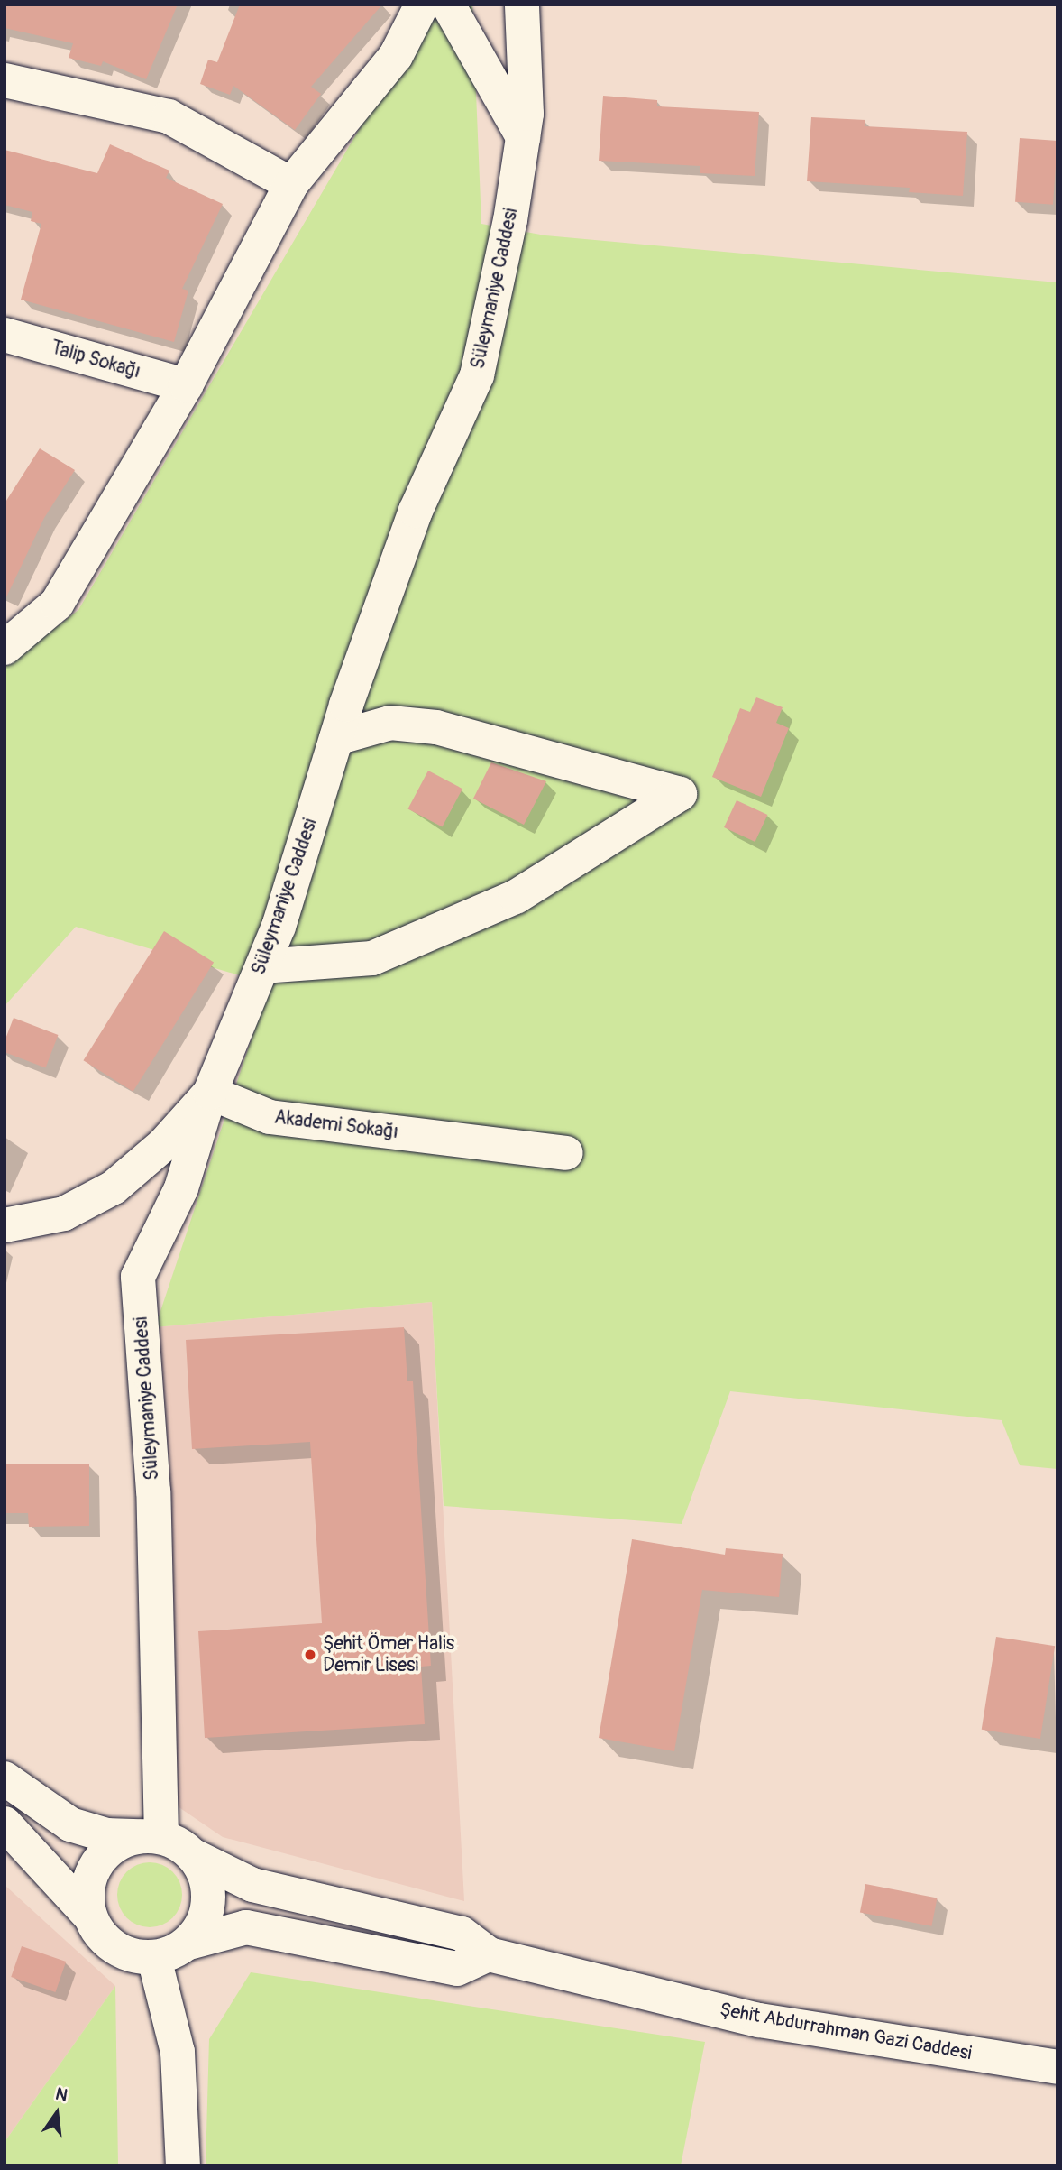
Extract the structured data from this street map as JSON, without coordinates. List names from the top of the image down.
{
  "streets": {
    "street": [
      "Süleymaniye Caddesi",
      "Talip Sokağı",
      "Akademi Sokağı",
      "Şehit Abdurrahman Gazi Caddesi"
    ]
  },
  "crossings": [
    ["Süleymaniye Caddesi", "Akademi Sokağı"]
  ],
  "places": ["Şehit Ömer Halis Demir Lisesi"],
  "north": "top"
}
